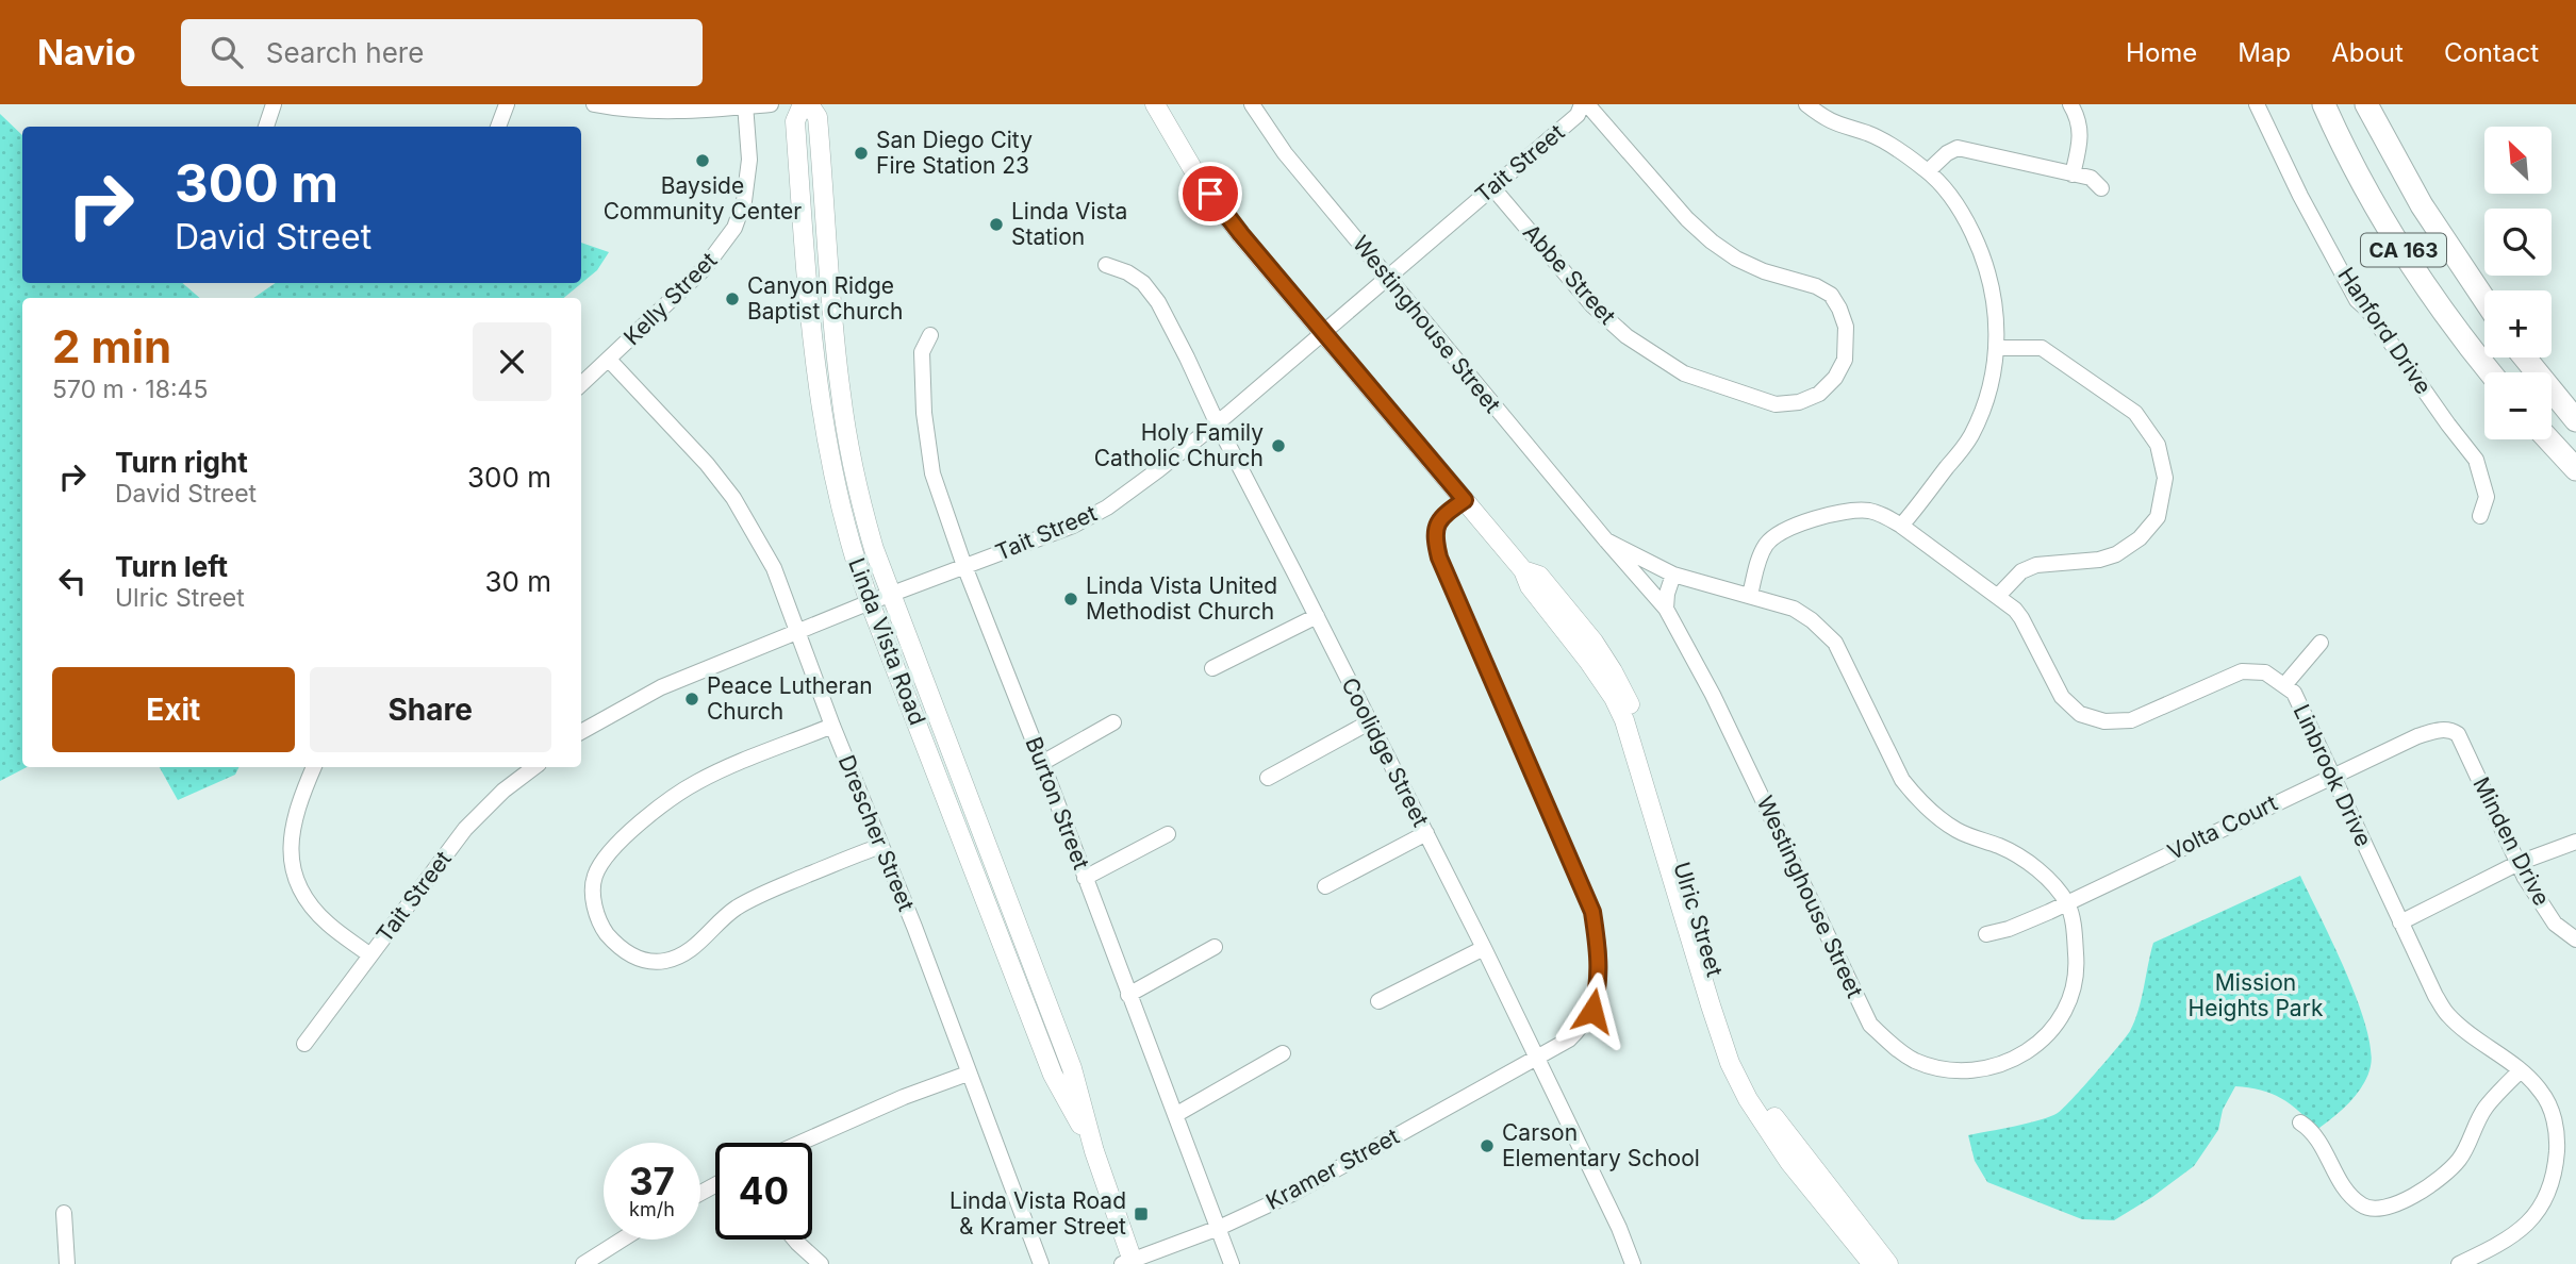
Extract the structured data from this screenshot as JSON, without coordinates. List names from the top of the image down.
{
  "streets": {
    "highway": ["CA 163"],
    "main road": ["Linda Vista Road", "Ulric Street"],
    "street": [
      "Tait Street",
      "Abbe Street",
      "Kelly Street",
      "Westinghouse Street",
      "Hanford Drive",
      "Coolidge Street",
      "Linbrook Drive",
      "Burton Street",
      "Volta Court",
      "Drescher Street",
      "Minden Drive",
      "Kramer Street"
    ]
  },
  "crossings": [
    ["Tait Street", "Abbe Street"],
    ["Tait Street", "Westinghouse Street"],
    ["Tait Street", "Linda Vista Road"],
    ["Tait Street", "Coolidge Street"],
    ["Tait Street", "Burton Street"],
    ["Tait Street", "Drescher Street"],
    ["Tait Street", "Ulric Street"],
    ["Kelly Street", "Drescher Street"],
    ["Westinghouse Street", "Volta Court"],
    ["Linda Vista Road", "Kramer Street"],
    ["Coolidge Street", "Kramer Street"],
    ["Linbrook Drive", "Volta Court"],
    ["Burton Street", "Kramer Street"],
    ["Volta Court", "Minden Drive"],
    ["Ulric Street", "Kramer Street"]
  ],
  "parks": ["Mission Heights Park"],
  "places": {
    "other": [
      "San Diego City Fire Station 23",
      "Bayside Community Center",
      "Linda Vista Station",
      "Canyon Ridge Baptist Church",
      "Holy Family Catholic Church",
      "Linda Vista United Methodist Church",
      "Peace Lutheran Church",
      "Carson Elementary School"
    ],
    "transit": ["Linda Vista Road & Kramer Street"]
  },
  "north": "top left",
  "page": {
    "header": "Navio",
    "search": "Search here",
    "nav": [
      "Home",
      "Map",
      "About",
      "Contact"
    ],
    "map_buttons": ["+", "−"],
    "turn": ["300 m", "David Street"],
    "heading": ["2 min", "570 m · 18:45"],
    "list": [
      {
        "name": "Turn right",
        "note": "David Street",
        "value": "300 m"
      },
      {
        "name": "Turn left",
        "note": "Ulric Street",
        "value": "30 m"
      }
    ],
    "buttons": ["Exit", "Share"],
    "speed": "37 km/h",
    "limit": "40"
  }
}
